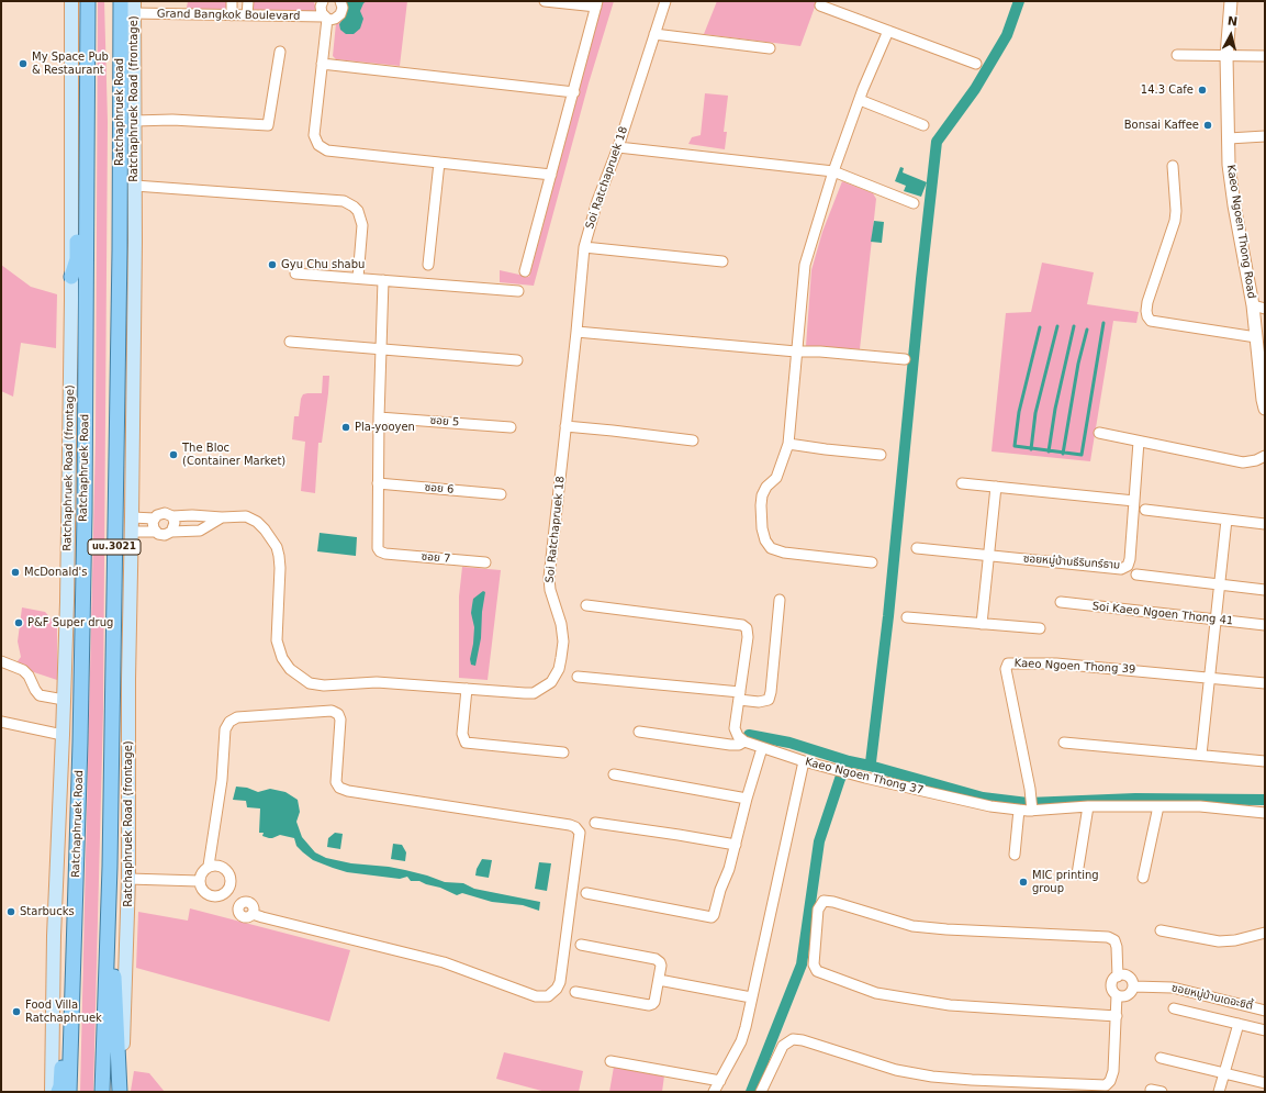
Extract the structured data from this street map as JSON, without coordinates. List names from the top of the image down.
{
  "streets": {
    "main road": ["Ratchaphruek Road (frontage)", "Ratchaphruek Road", "นบ.3021"],
    "street": [
      "Grand Bangkok Boulevard",
      "Soi Ratchapruek 18",
      "Kaeo Ngoen Thong Road",
      "ซอย 5",
      "ซอย 6",
      "ซอย 7",
      "ซอยหมู่บ้านธีรินทร์ธาม",
      "Soi Kaeo Ngoen Thong 41",
      "Kaeo Ngoen Thong 39",
      "Kaeo Ngoen Thong 37",
      "ซอยหมู่บ้านเดอะซิตี้"
    ]
  },
  "crossings": [
    ["Grand Bangkok Boulevard", "Ratchaphruek Road (frontage)"],
    ["Ratchaphruek Road (frontage)", "Soi Ratchapruek 18"],
    ["ซอย 6", "ซอย 7"],
    ["Kaeo Ngoen Thong 39", "Kaeo Ngoen Thong 37"]
  ],
  "places": [
    "My Space Pub & Restaurant",
    "14.3 Cafe",
    "Bonsai Kaffee",
    "Gyu Chu shabu",
    "Pla-yooyen",
    "The Bloc (Container Market)",
    "McDonald's",
    "P&F Super drug",
    "MIC printing group",
    "Starbucks",
    "Food Villa Ratchaphruek"
  ],
  "north": "top"
}
